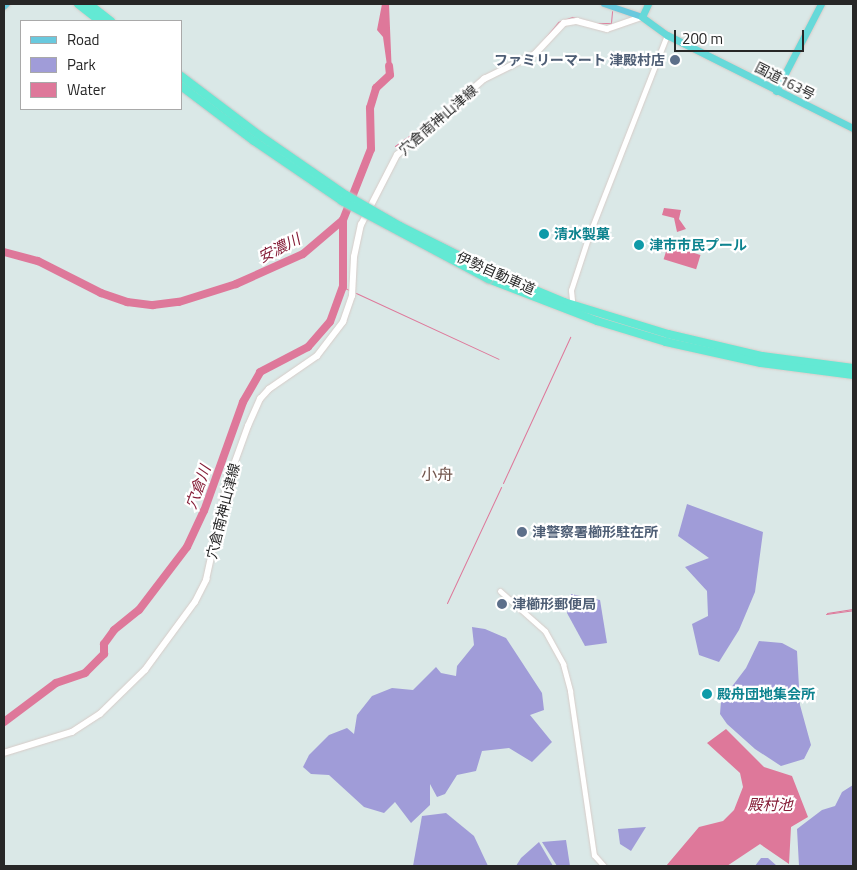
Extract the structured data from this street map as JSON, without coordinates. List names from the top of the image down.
{
  "streets": {
    "highway": ["国道163号", "伊勢自動車道"],
    "main road": ["穴倉南神山津線"]
  },
  "crossings": [
    ["国道163号", "穴倉南神山津線"]
  ],
  "districts": ["小舟"],
  "water": ["安濃川", "穴倉川", "殿村池"],
  "places": [
    "ファミリーマート 津殿村店",
    "清水製菓",
    "津市市民プール",
    "津警察署櫛形駐在所",
    "津櫛形郵便局",
    "殿舟団地集会所"
  ],
  "legend": ["Road", "Park", "Water"],
  "scale_bar": "200 m"
}
